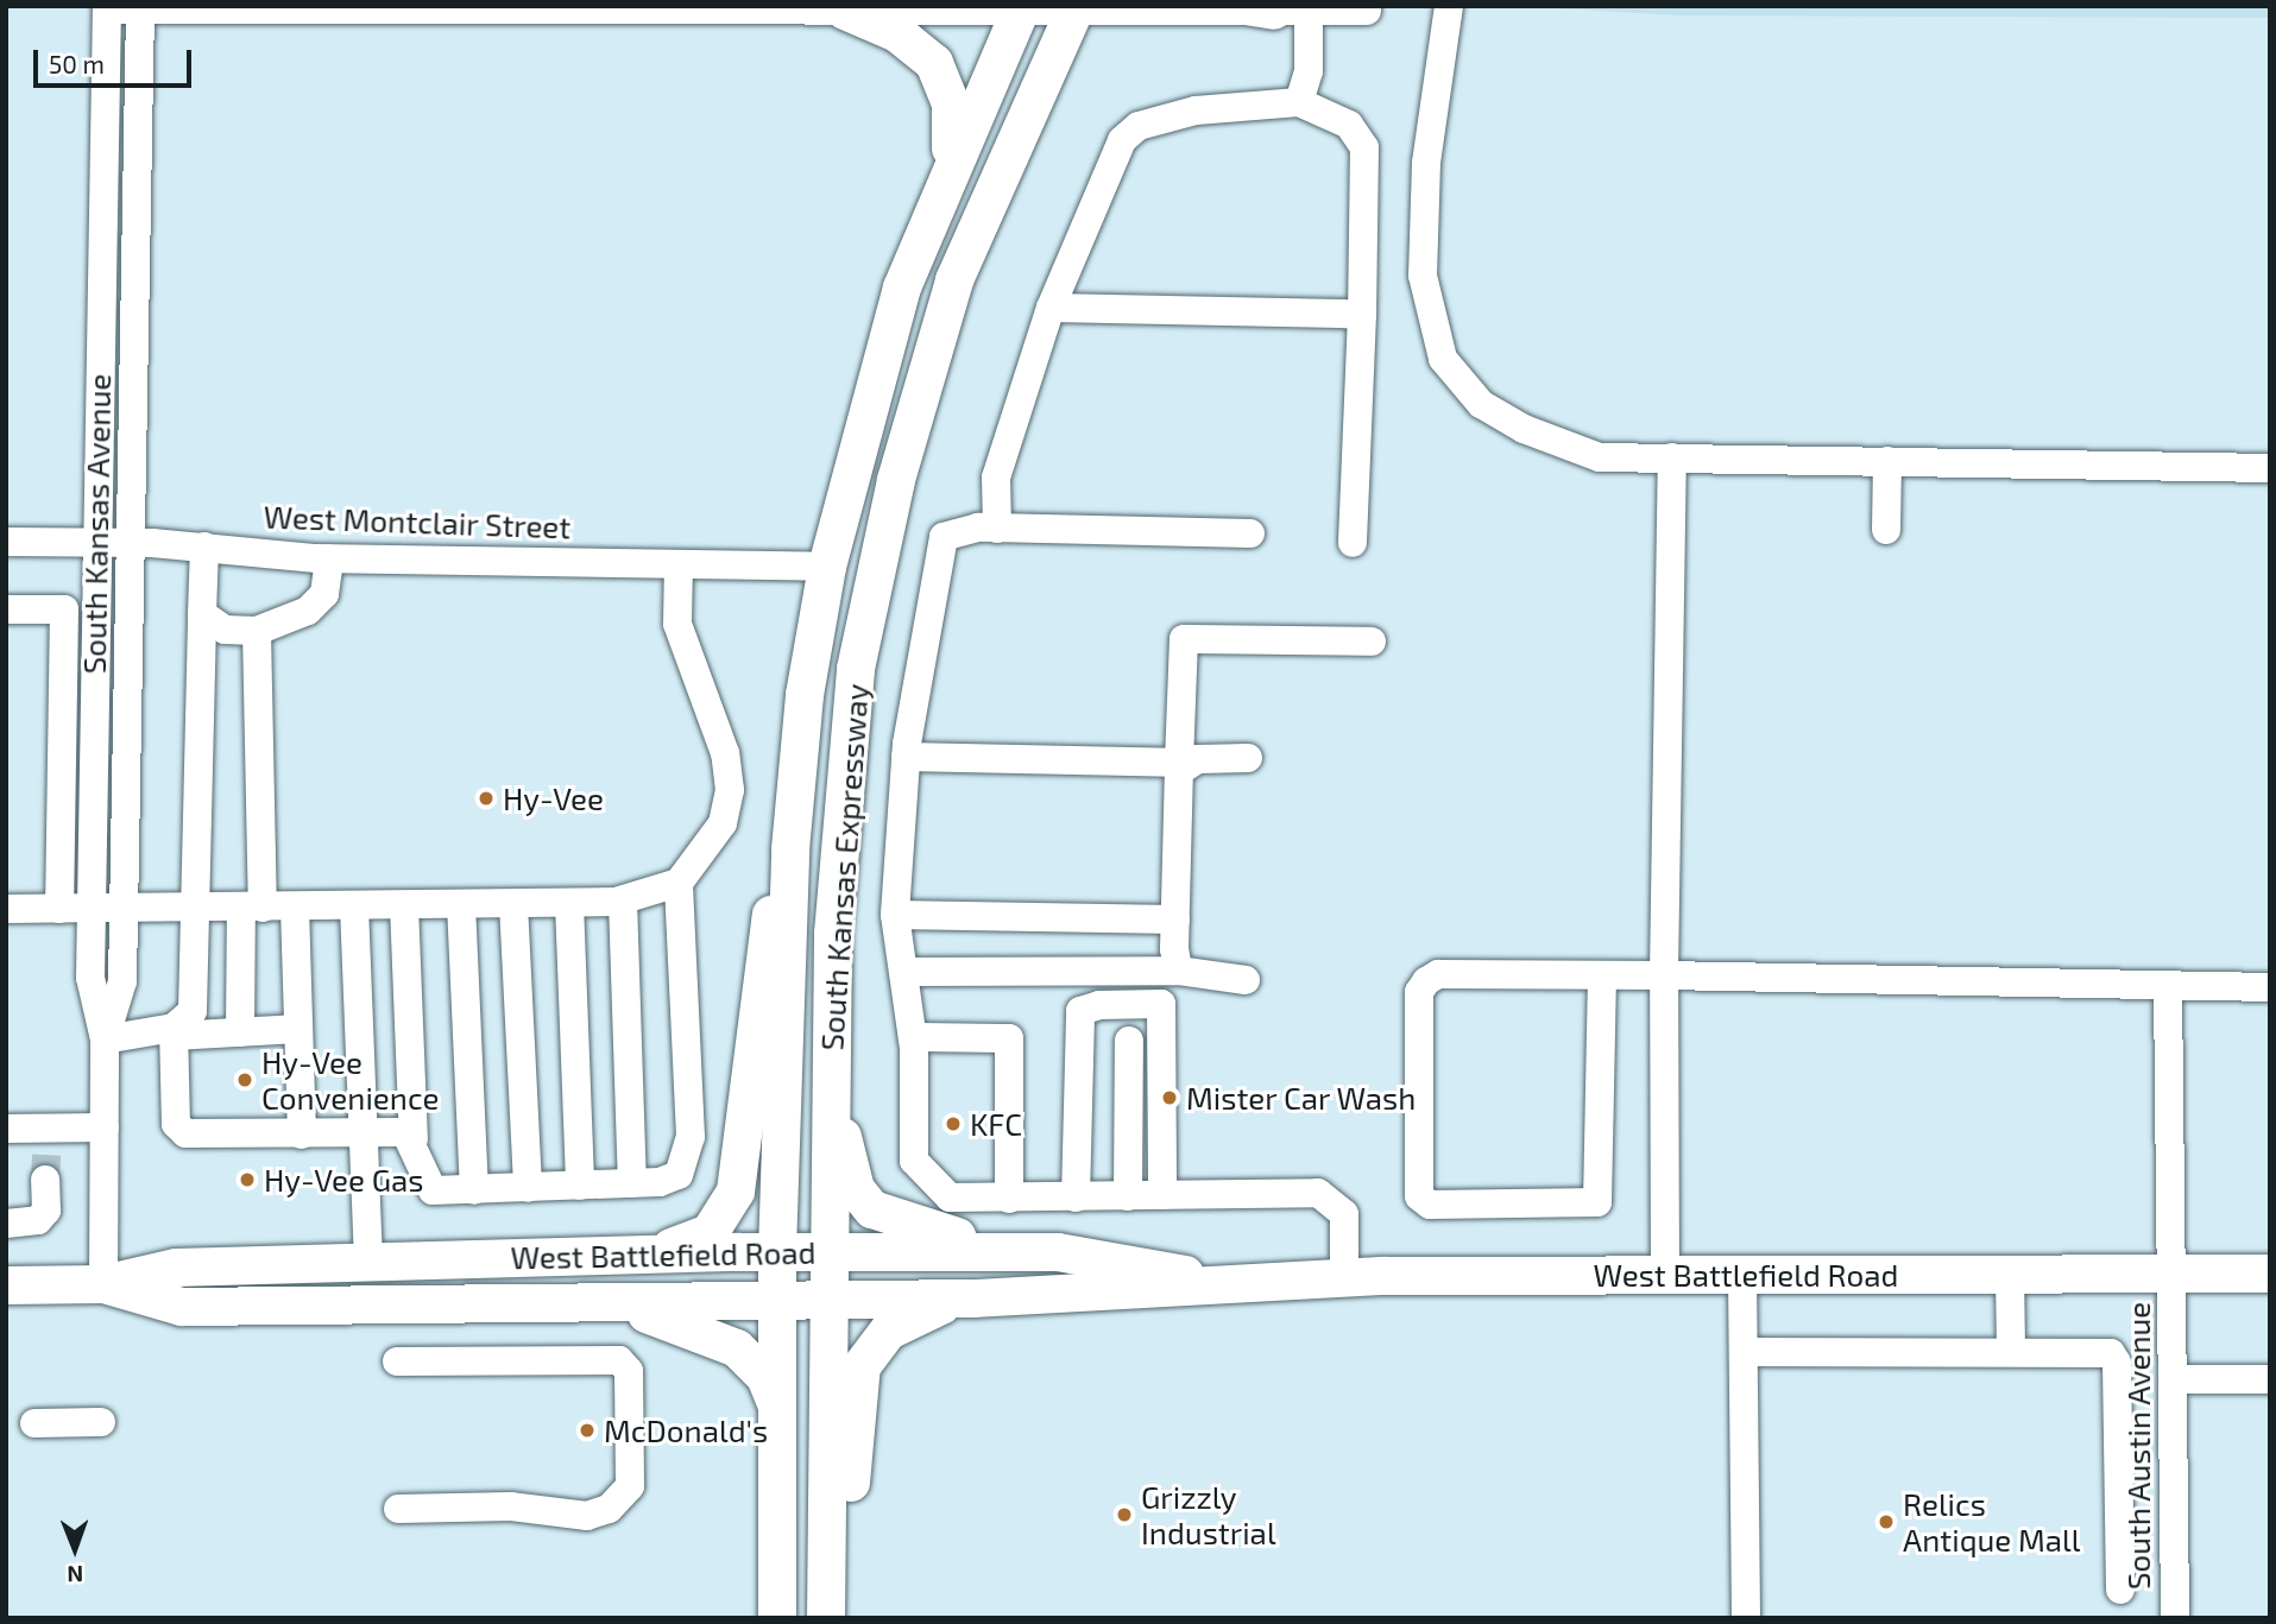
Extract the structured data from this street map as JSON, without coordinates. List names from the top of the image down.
{
  "streets": {
    "main road": ["South Kansas Expressway", "West Battlefield Road"],
    "street": ["West Montclair Street", "South Kansas Avenue", "South Austin Avenue"]
  },
  "crossings": [
    ["West Montclair Street", "South Kansas Avenue"],
    ["West Montclair Street", "South Kansas Expressway"],
    ["South Kansas Avenue", "West Battlefield Road"],
    ["South Kansas Expressway", "West Battlefield Road"],
    ["West Battlefield Road", "South Austin Avenue"]
  ],
  "places": [
    "Hy-Vee",
    "Hy-Vee Convenience",
    "Mister Car Wash",
    "KFC",
    "Hy-Vee Gas",
    "McDonald's",
    "Grizzly Industrial",
    "Relics Antique Mall"
  ],
  "scale_bar": "50 m",
  "north": "bottom"
}
